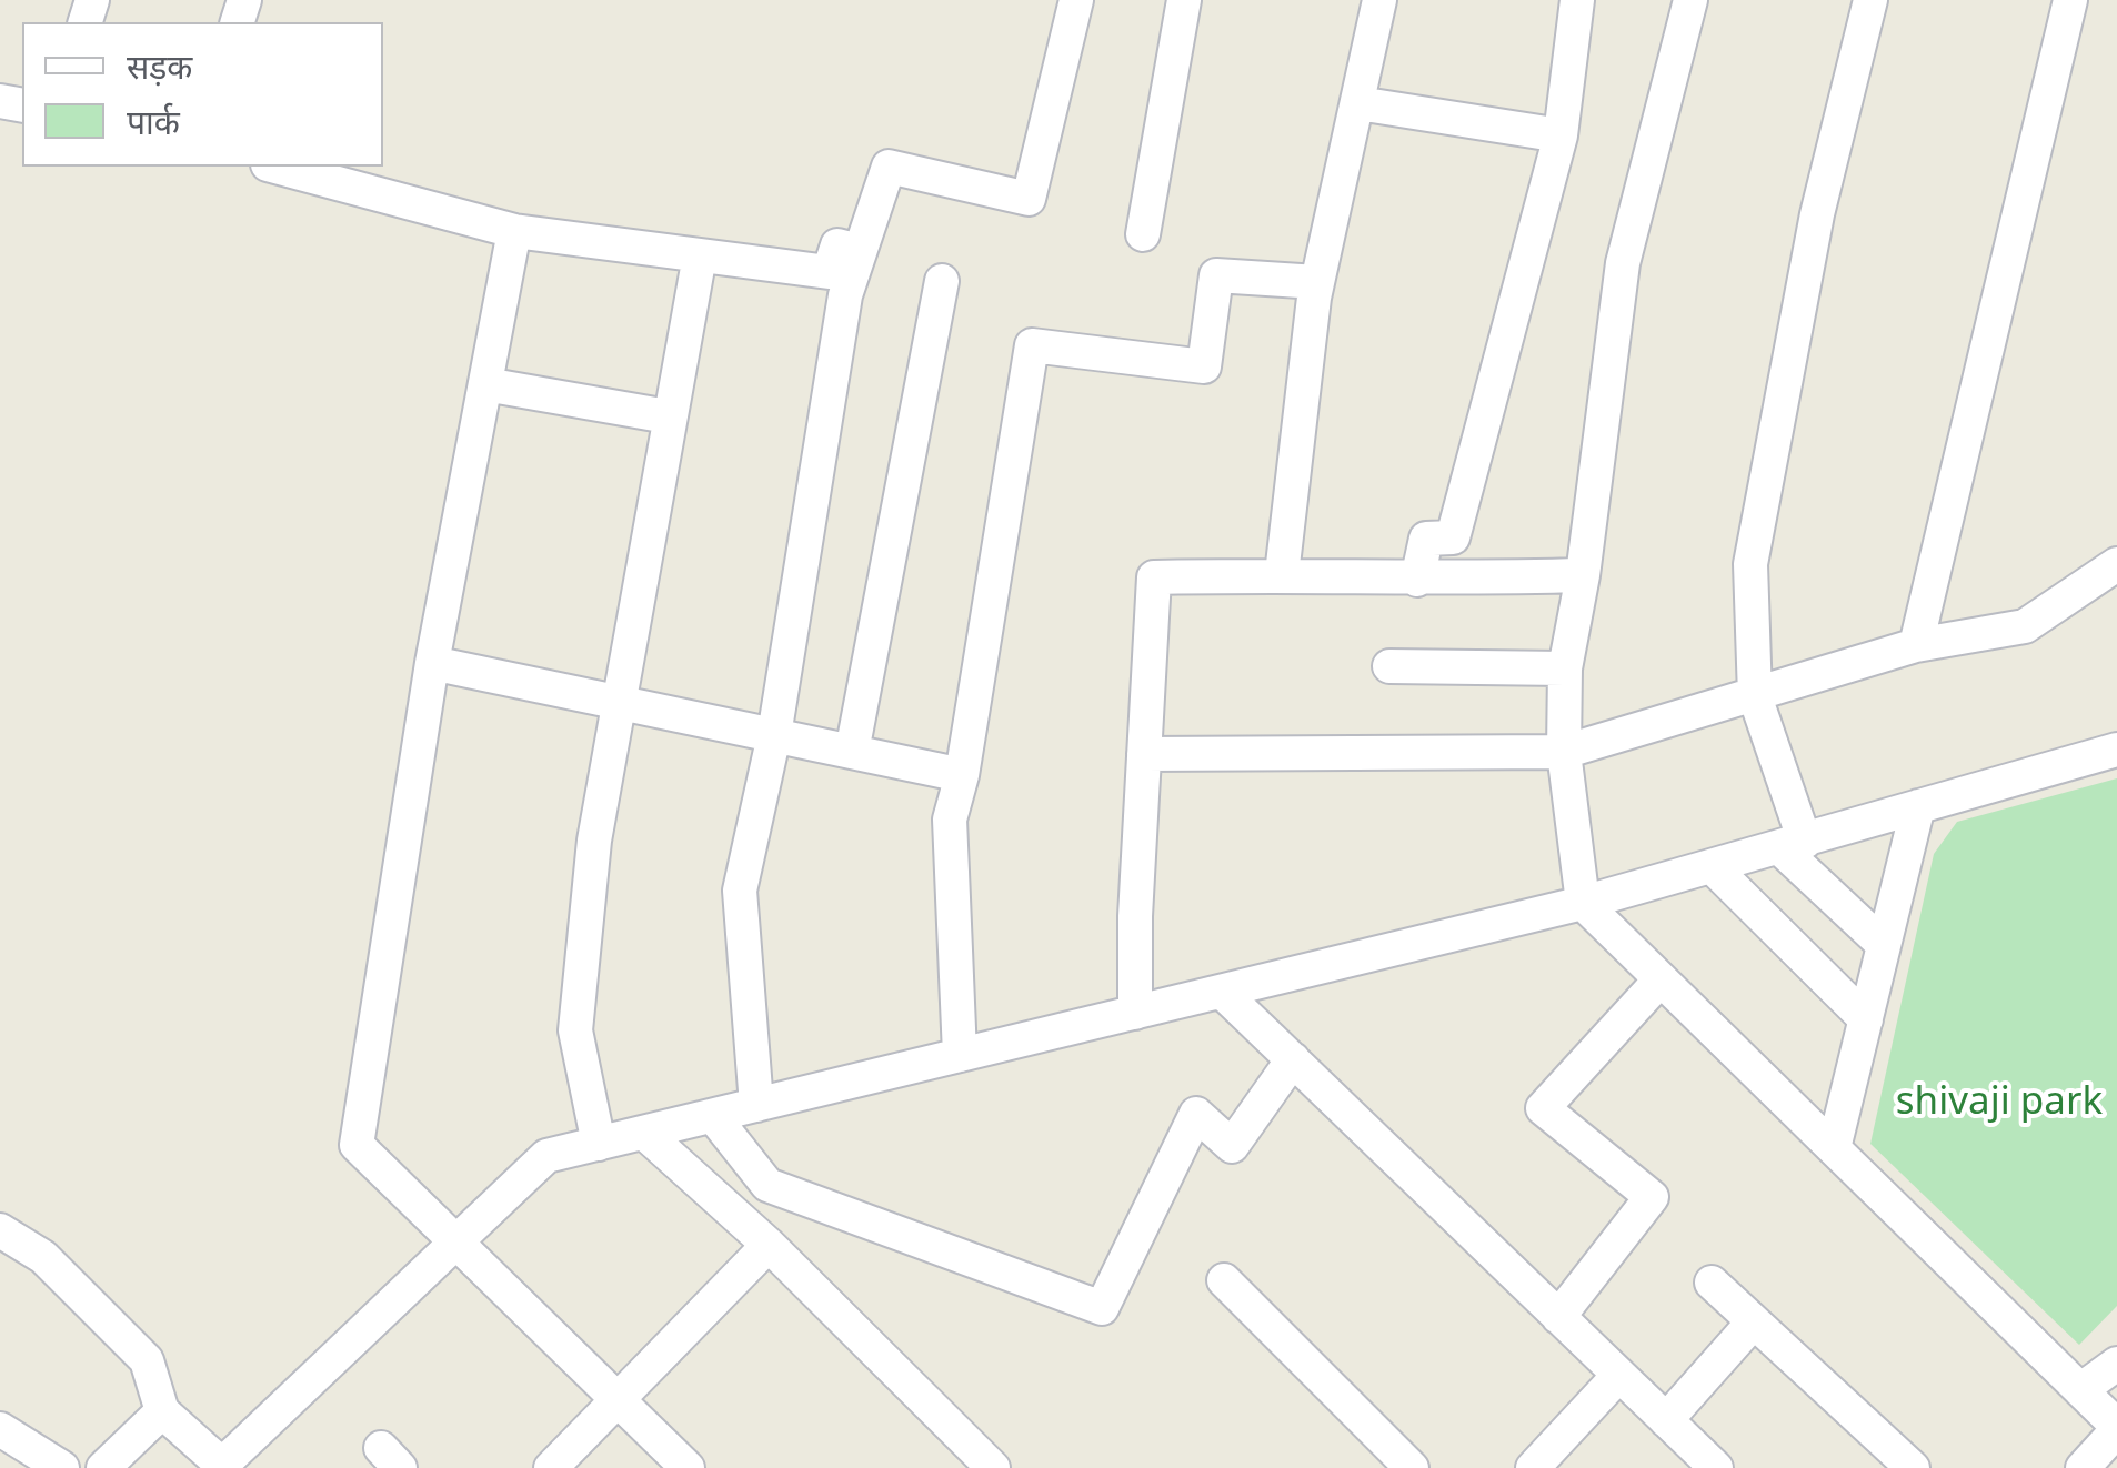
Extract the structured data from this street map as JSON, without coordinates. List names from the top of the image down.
{
  "parks": ["shivaji park"],
  "legend": ["सड़क", "पार्क"]
}
